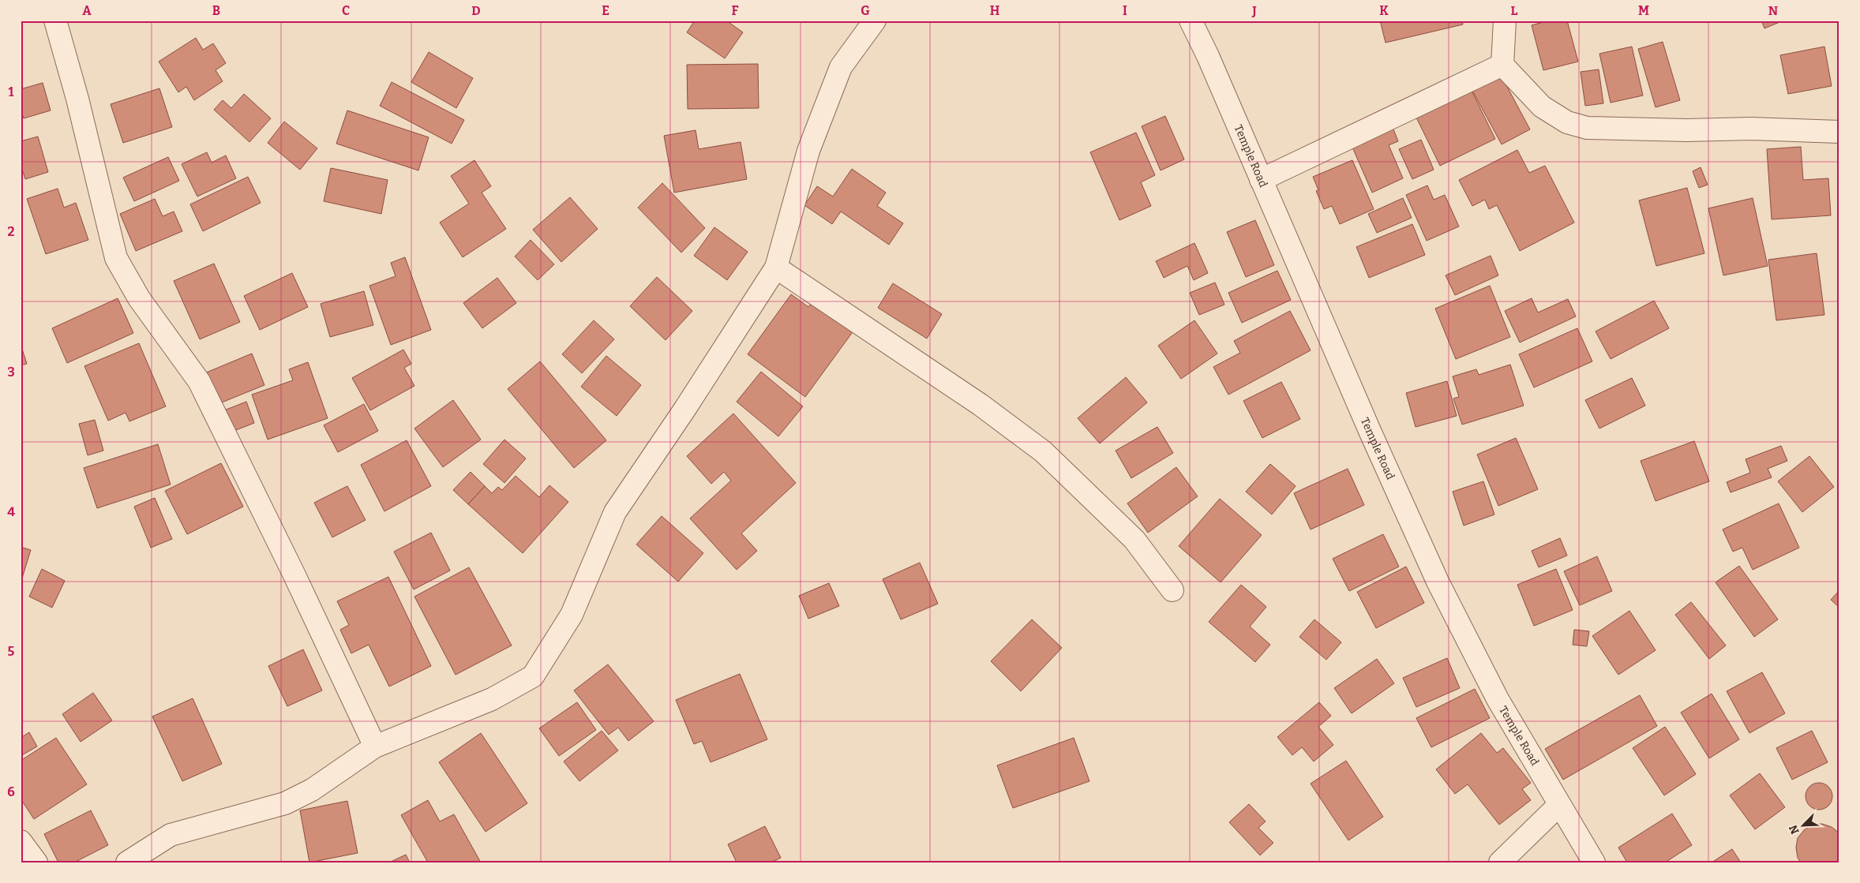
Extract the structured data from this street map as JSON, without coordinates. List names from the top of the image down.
{
  "streets": {
    "street": ["Temple Road"]
  },
  "north": "bottom left",
  "grid": {
    "columns": [
      "A",
      "B",
      "C",
      "D",
      "E",
      "F",
      "G",
      "H",
      "I",
      "J",
      "K",
      "L",
      "M",
      "N"
    ],
    "rows": [
      "1",
      "2",
      "3",
      "4",
      "5",
      "6"
    ]
  }
}
